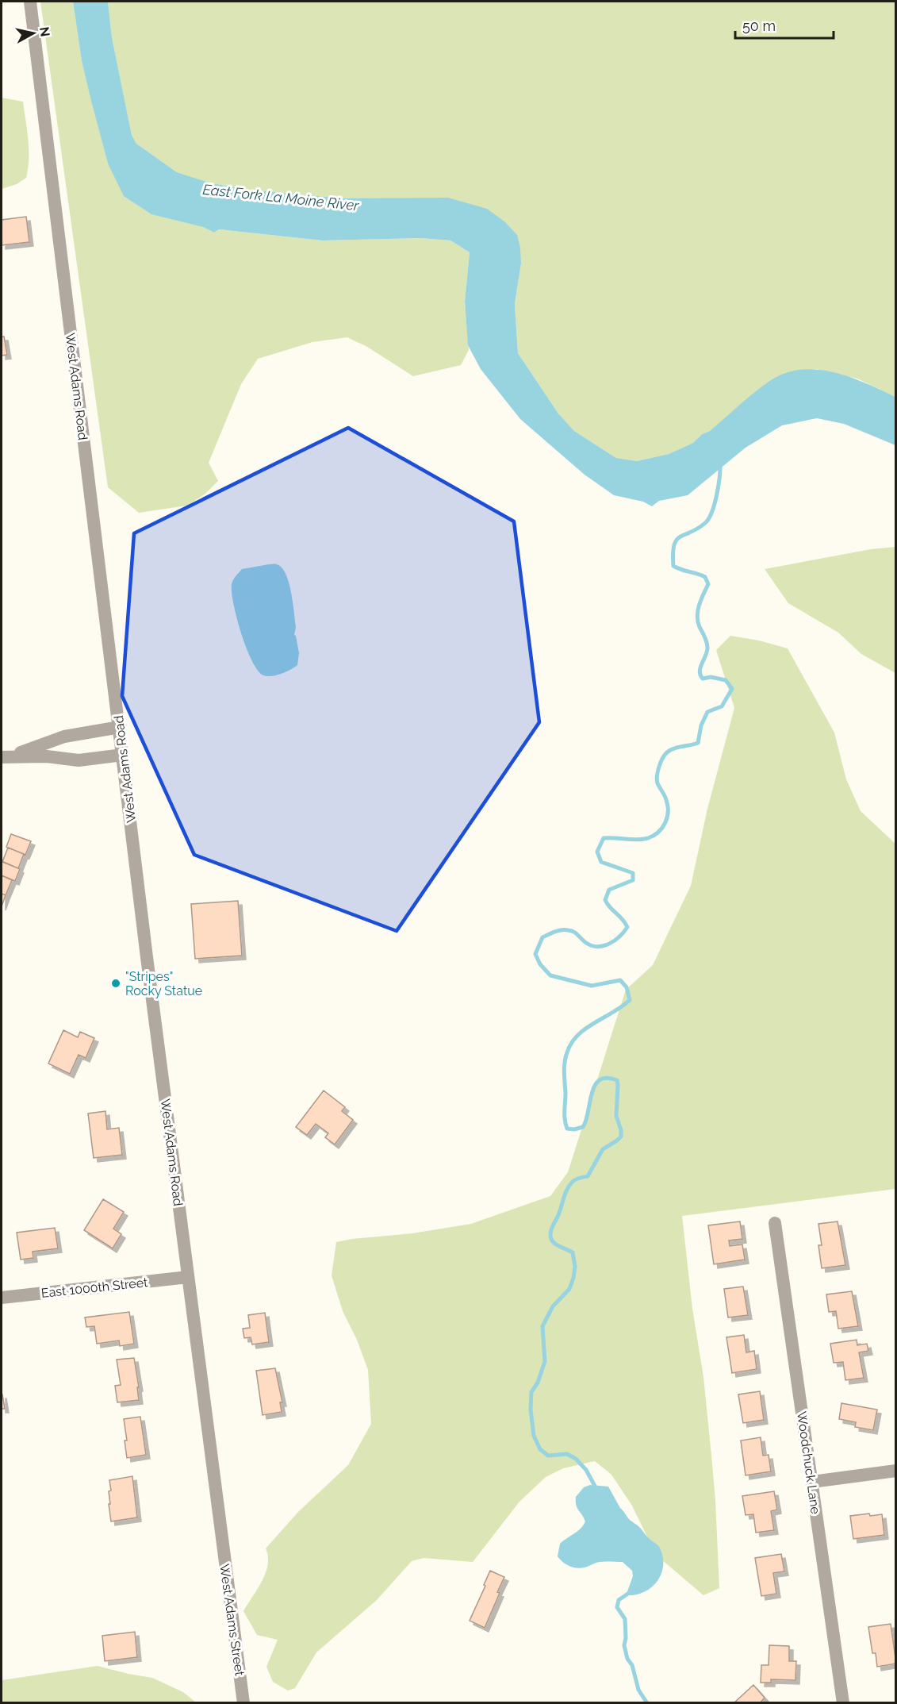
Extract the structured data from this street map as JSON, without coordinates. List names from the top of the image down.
{
  "streets": {
    "street": [
      "West Adams Road",
      "East 1000th Street",
      "Woodchuck Lane",
      "West Adams Street"
    ]
  },
  "crossings": [
    ["West Adams Road", "East 1000th Street"],
    ["West Adams Road", "West Adams Street"]
  ],
  "water": ["East Fork La Moine River"],
  "places": ["\"Stripes\" Rocky Statue"],
  "scale_bar": "50 m",
  "north": "right"
}
